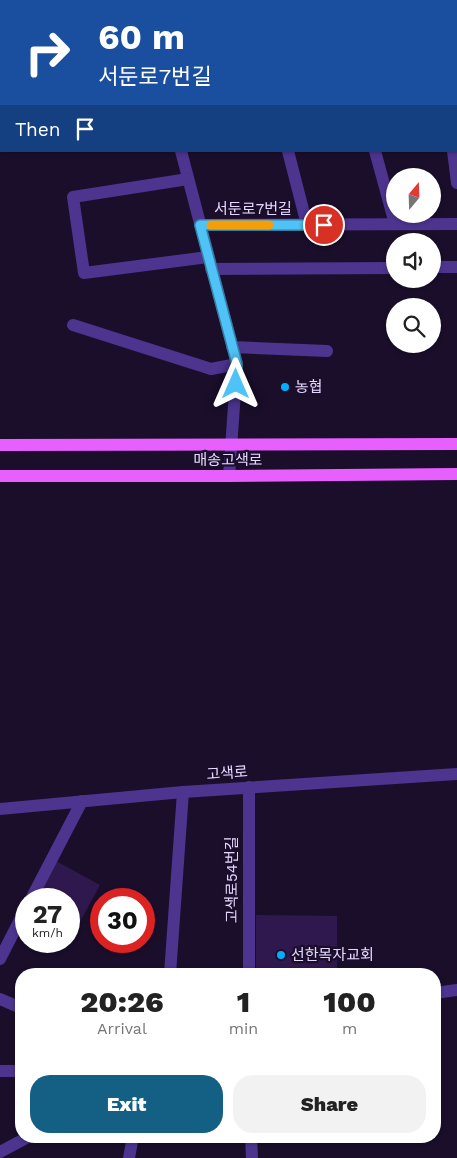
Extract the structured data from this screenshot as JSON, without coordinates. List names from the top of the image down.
{
  "streets": {
    "main road": ["매송고색로"],
    "street": ["서둔로7번길", "고색로", "고색로54번길"]
  },
  "crossings": [
    ["고색로", "고색로54번길"]
  ],
  "places": ["농협", "선한목자교회"],
  "north": "top",
  "page": {
    "turn": ["60 m", "서둔로7번길"],
    "then": "Then",
    "speed": "27 km/h",
    "limit": "30",
    "eta": [
      "20:26",
      "Arrival",
      "1",
      "min",
      "100",
      "m"
    ],
    "buttons": ["Exit", "Share"]
  }
}
